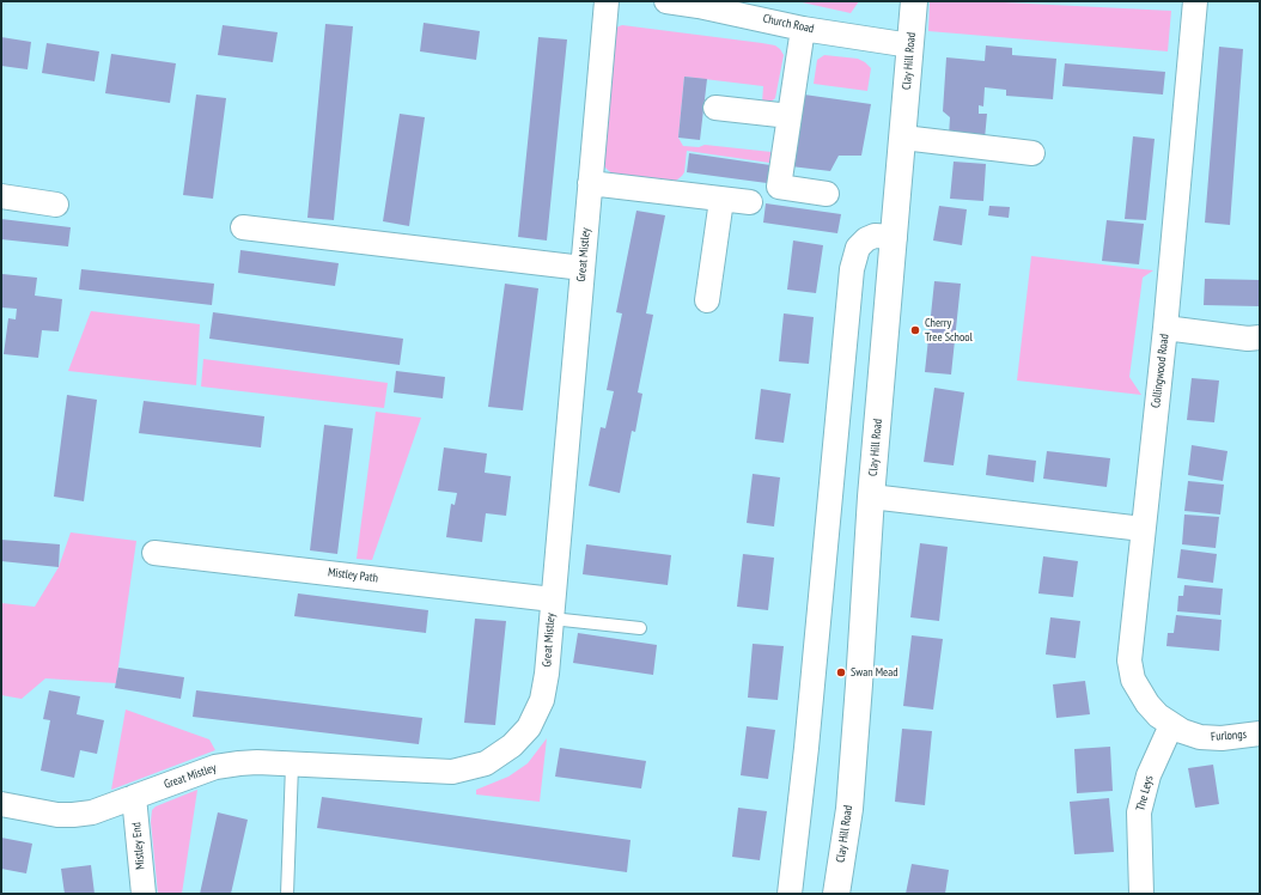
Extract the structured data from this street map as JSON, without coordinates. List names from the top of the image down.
{
  "streets": {
    "street": [
      "Church Road",
      "Clay Hill Road",
      "Great Mistley",
      "Collingwood Road",
      "Mistley Path",
      "Furlongs",
      "The Leys",
      "Mistley End"
    ]
  },
  "crossings": [
    ["Church Road", "Clay Hill Road"],
    ["Great Mistley", "Mistley Path"],
    ["Great Mistley", "Mistley End"],
    ["Collingwood Road", "Furlongs"],
    ["Collingwood Road", "The Leys"],
    ["Furlongs", "The Leys"]
  ],
  "places": ["Cherry Tree School", "Swan Mead"]
}
